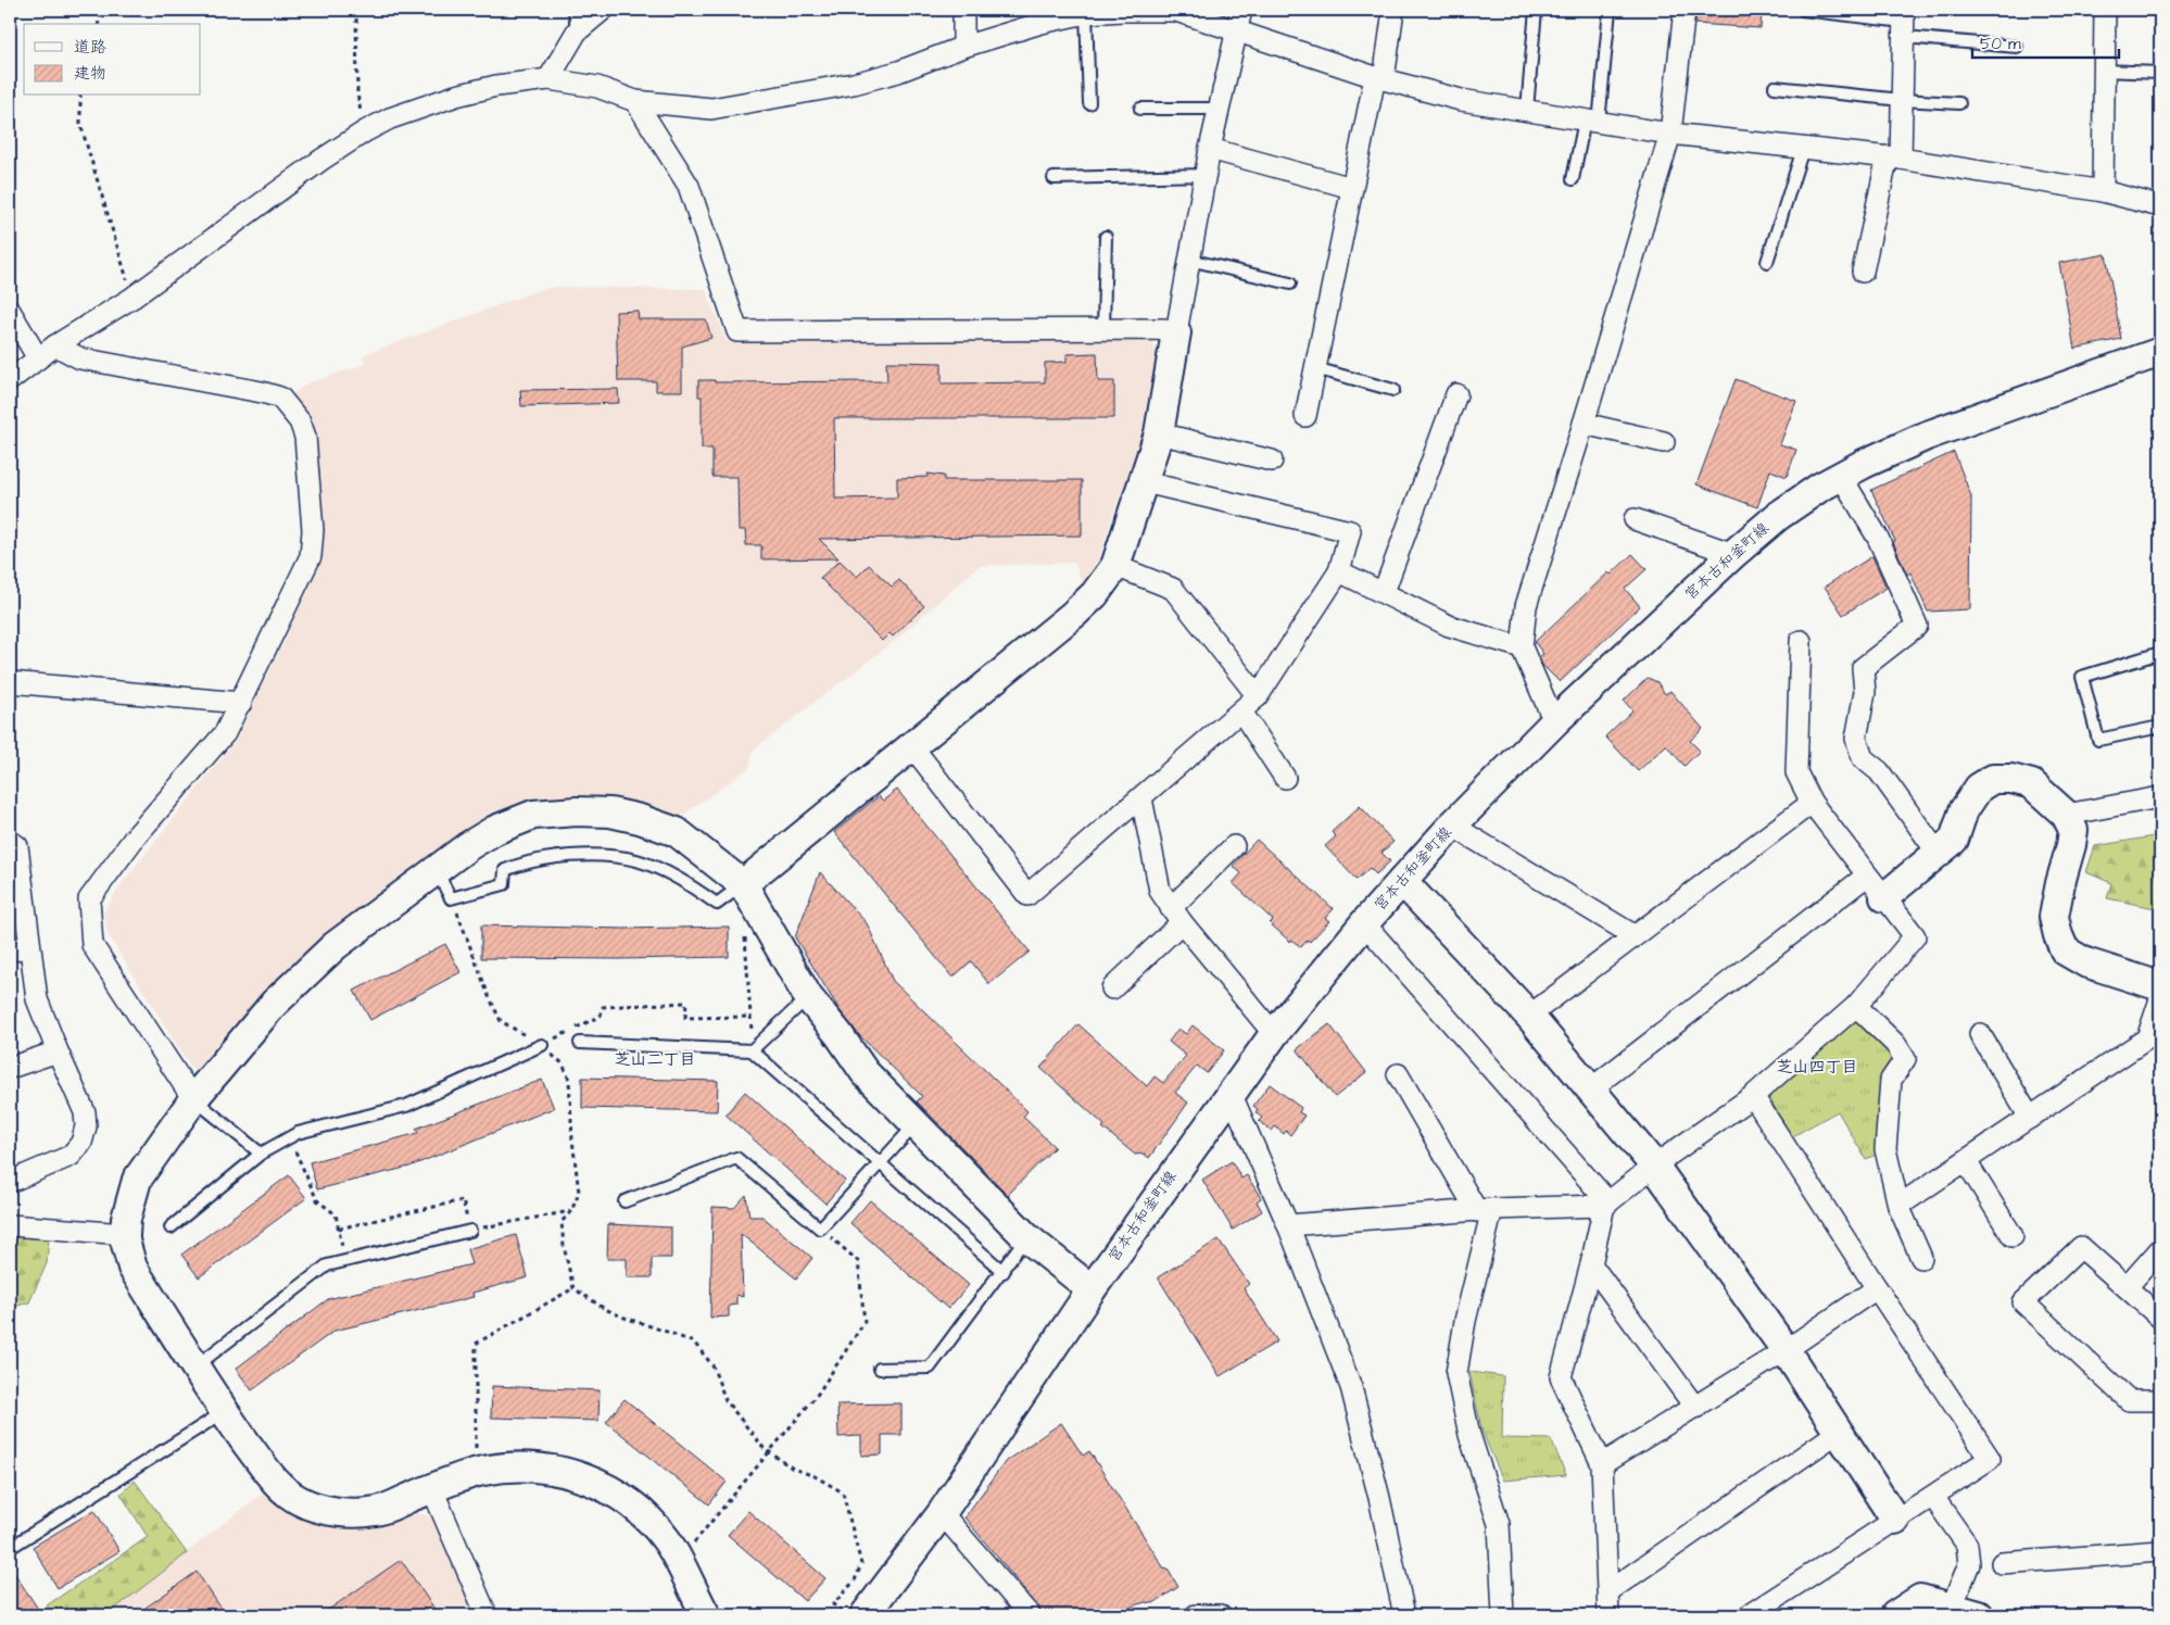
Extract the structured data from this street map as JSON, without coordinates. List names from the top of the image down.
{
  "streets": {
    "street": ["宮本古和釜町線"]
  },
  "districts": ["芝山二丁目", "芝山四丁目"],
  "legend": ["道路", "建物"],
  "scale_bar": "50 m"
}
